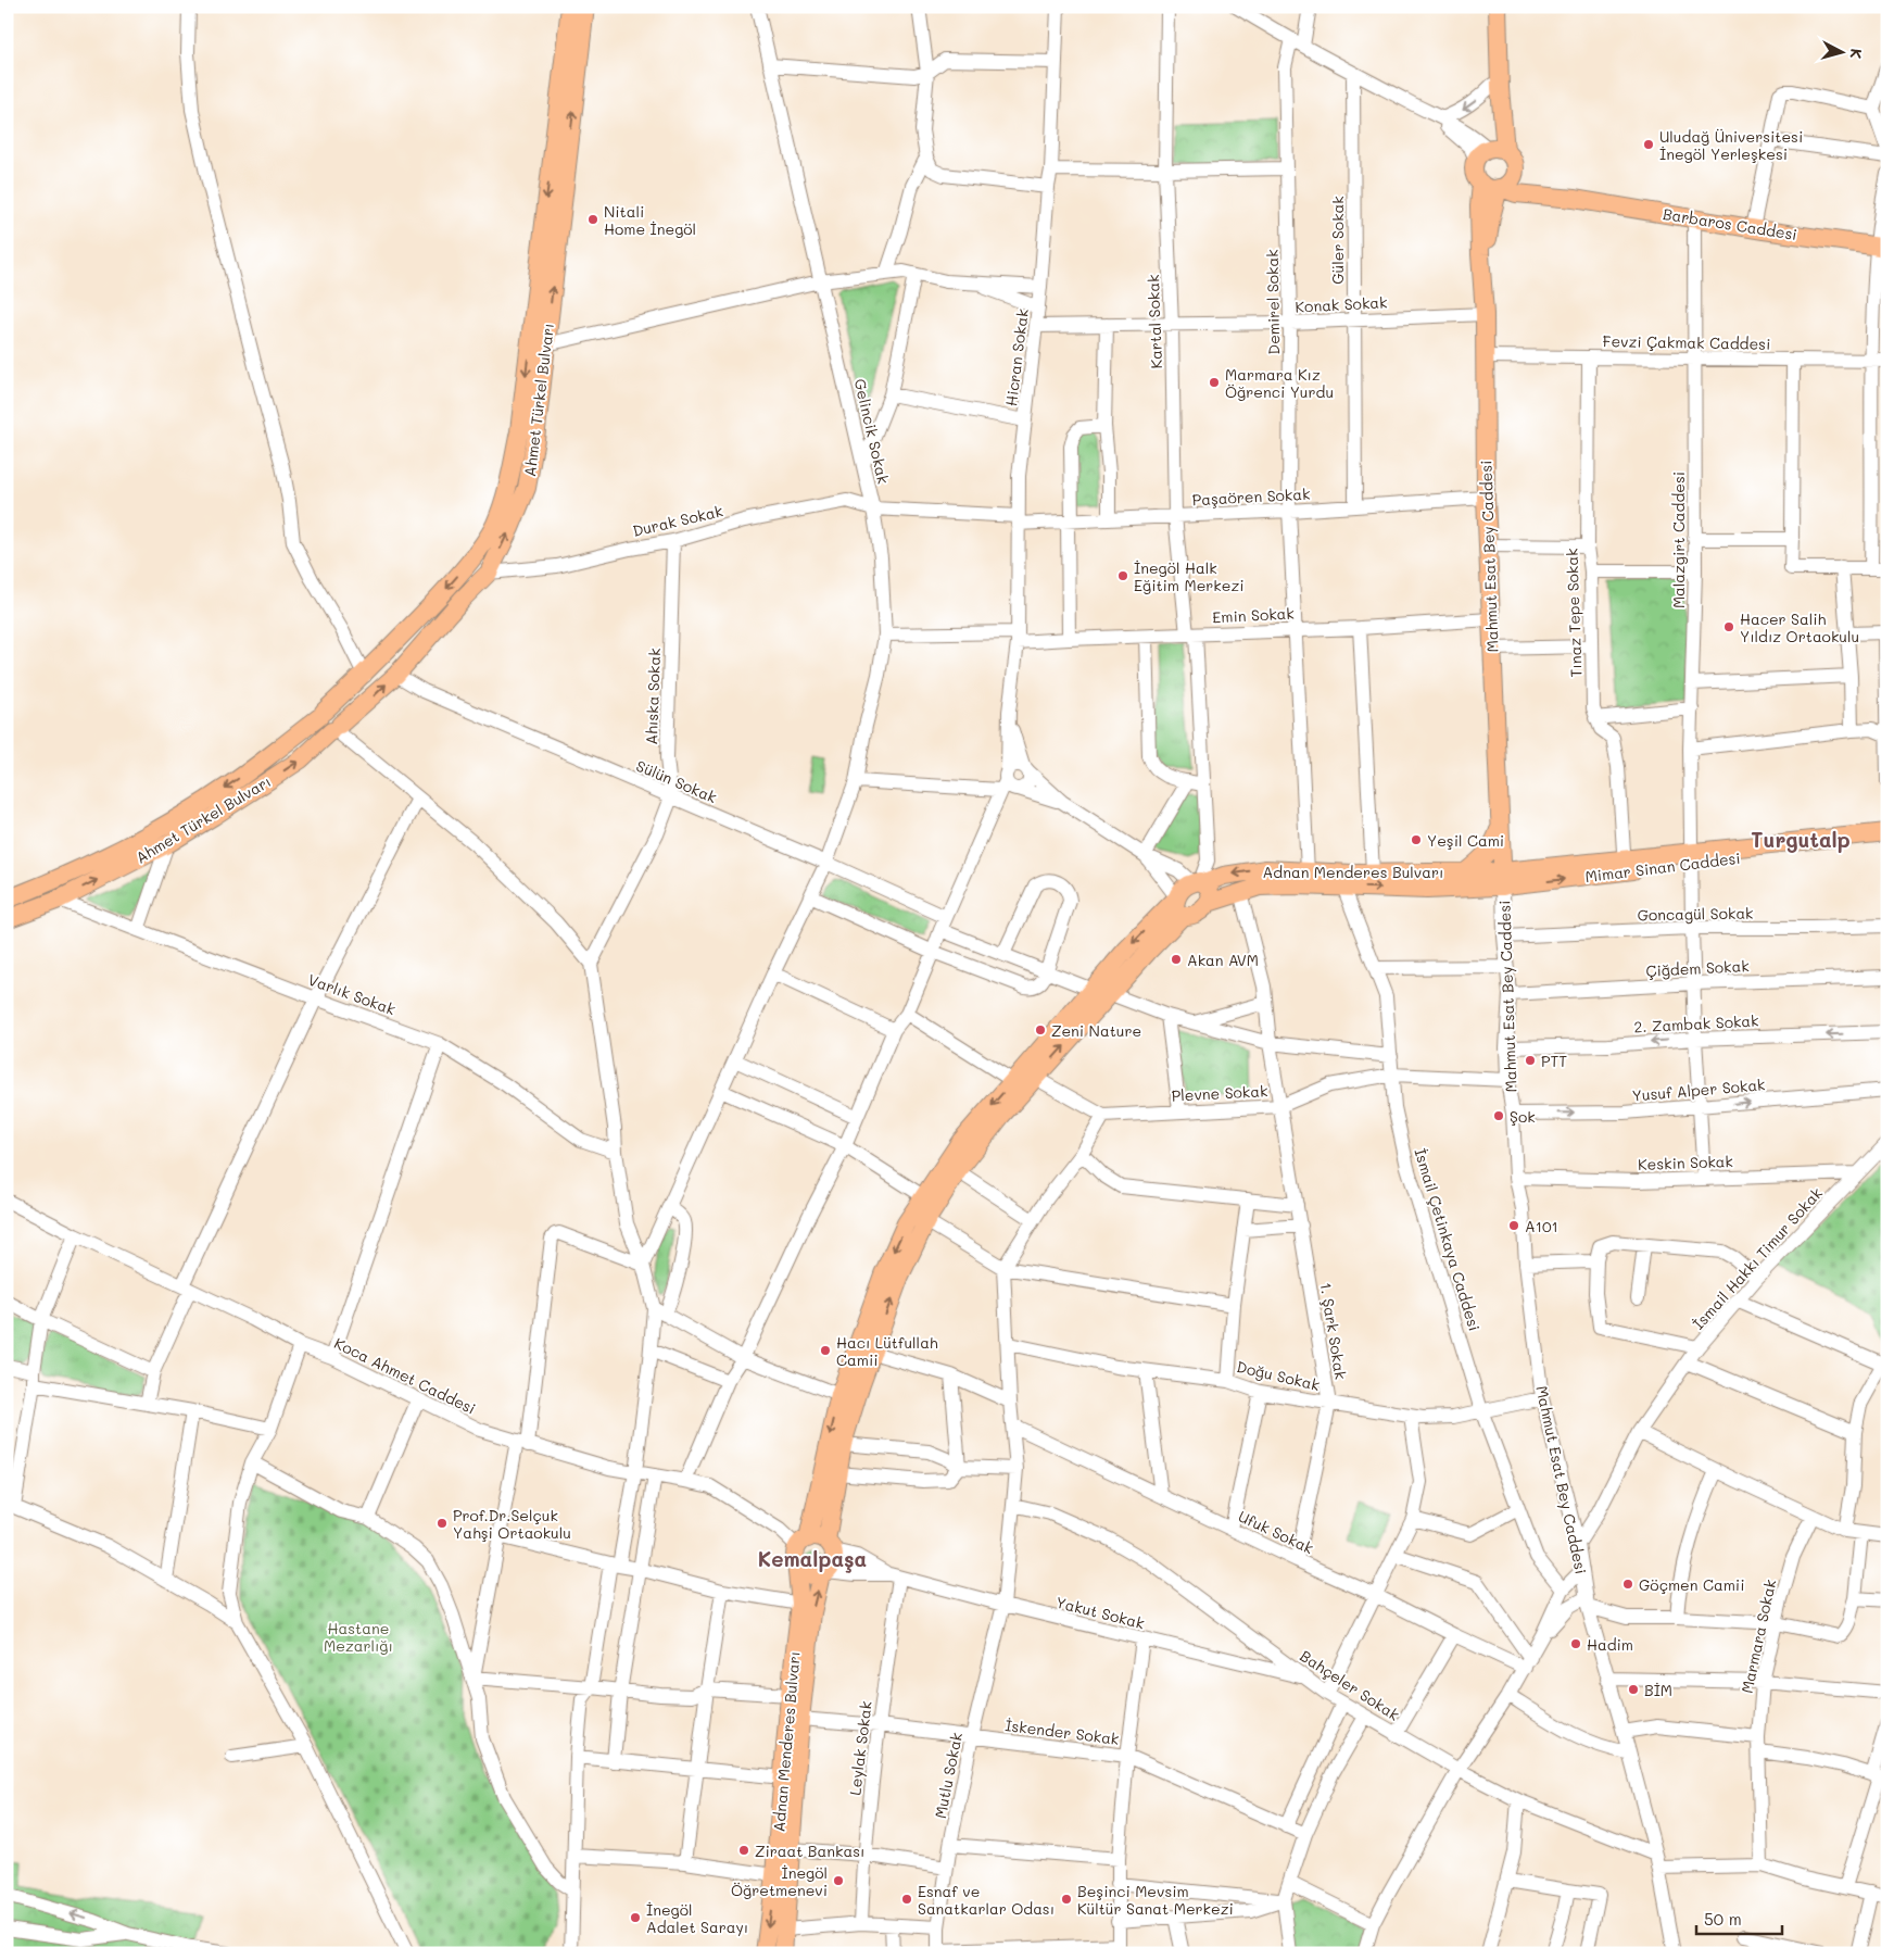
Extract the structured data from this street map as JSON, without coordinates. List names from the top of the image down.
{
  "streets": {
    "main road": [
      "Barbaros Caddesi",
      "Ahmet Türkel Bulvarı",
      "Mahmut Esat Bey Caddesi",
      "Mimar Sinan Caddesi",
      "Adnan Menderes Bulvarı"
    ],
    "street": [
      "Güler Sokak",
      "Demirel Sokak",
      "Konak Sokak",
      "Kartal Sokak",
      "Fevzi Çakmak Caddesi",
      "Hicran Sokak",
      "Gelincik Sokak",
      "Paşaören Sokak",
      "Durak Sokak",
      "Malazgirt Caddesi",
      "Tınaz Tepe Sokak",
      "Emin Sokak",
      "Ahıska Sokak",
      "Sülün Sokak",
      "Goncagül Sokak",
      "Çiğdem Sokak",
      "Varlık Sokak",
      "2. Zambak Sokak",
      "Yusuf Alper Sokak",
      "Plevne Sokak",
      "Keskin Sokak",
      "İsmail Çetinkaya Caddesi",
      "İsmail Hakkı Timur Sokak",
      "1. Şark Sokak",
      "Koca Ahmet Caddesi",
      "Doğu Sokak",
      "Ufuk Sokak",
      "Yakut Sokak",
      "Marmara Sokak",
      "Bahçeler Sokak",
      "İskender Sokak",
      "Leylak Sokak",
      "Mutlu Sokak"
    ]
  },
  "crossings": [
    ["Barbaros Caddesi", "Malazgirt Caddesi"],
    ["Güler Sokak", "Konak Sokak"],
    ["Güler Sokak", "Paşaören Sokak"],
    ["Demirel Sokak", "Konak Sokak"],
    ["Demirel Sokak", "Paşaören Sokak"],
    ["Demirel Sokak", "Emin Sokak"],
    ["Demirel Sokak", "Adnan Menderes Bulvarı"],
    ["Konak Sokak", "Kartal Sokak"],
    ["Konak Sokak", "Hicran Sokak"],
    ["Konak Sokak", "Mahmut Esat Bey Caddesi"],
    ["Kartal Sokak", "Paşaören Sokak"],
    ["Kartal Sokak", "Emin Sokak"],
    ["Kartal Sokak", "Adnan Menderes Bulvarı"],
    ["Fevzi Çakmak Caddesi", "Malazgirt Caddesi"],
    ["Fevzi Çakmak Caddesi", "Mahmut Esat Bey Caddesi"],
    ["Fevzi Çakmak Caddesi", "Tınaz Tepe Sokak"],
    ["Hicran Sokak", "Paşaören Sokak"],
    ["Hicran Sokak", "Emin Sokak"],
    ["Ahmet Türkel Bulvarı", "Durak Sokak"],
    ["Ahmet Türkel Bulvarı", "Sülün Sokak"],
    ["Ahmet Türkel Bulvarı", "Varlık Sokak"],
    ["Gelincik Sokak", "Paşaören Sokak"],
    ["Gelincik Sokak", "Durak Sokak"],
    ["Gelincik Sokak", "Emin Sokak"],
    ["Gelincik Sokak", "Sülün Sokak"],
    ["Paşaören Sokak", "Durak Sokak"],
    ["Paşaören Sokak", "Mahmut Esat Bey Caddesi"],
    ["Durak Sokak", "Ahıska Sokak"],
    ["Malazgirt Caddesi", "Mimar Sinan Caddesi"],
    ["Malazgirt Caddesi", "Goncagül Sokak"],
    ["Malazgirt Caddesi", "Çiğdem Sokak"],
    ["Malazgirt Caddesi", "2. Zambak Sokak"],
    ["Malazgirt Caddesi", "Yusuf Alper Sokak"],
    ["Malazgirt Caddesi", "Keskin Sokak"],
    ["Mahmut Esat Bey Caddesi", "Emin Sokak"],
    ["Mahmut Esat Bey Caddesi", "Mimar Sinan Caddesi"],
    ["Mahmut Esat Bey Caddesi", "Adnan Menderes Bulvarı"],
    ["Mahmut Esat Bey Caddesi", "Goncagül Sokak"],
    ["Mahmut Esat Bey Caddesi", "Çiğdem Sokak"],
    ["Mahmut Esat Bey Caddesi", "2. Zambak Sokak"],
    ["Mahmut Esat Bey Caddesi", "Yusuf Alper Sokak"],
    ["Mahmut Esat Bey Caddesi", "Plevne Sokak"],
    ["Mahmut Esat Bey Caddesi", "Keskin Sokak"],
    ["Mahmut Esat Bey Caddesi", "İsmail Hakkı Timur Sokak"],
    ["Mahmut Esat Bey Caddesi", "Doğu Sokak"],
    ["Mahmut Esat Bey Caddesi", "Bahçeler Sokak"],
    ["Ahıska Sokak", "Sülün Sokak"],
    ["Sülün Sokak", "Adnan Menderes Bulvarı"],
    ["Mimar Sinan Caddesi", "Adnan Menderes Bulvarı"],
    ["Adnan Menderes Bulvarı", "İsmail Çetinkaya Caddesi"],
    ["Adnan Menderes Bulvarı", "1. Şark Sokak"],
    ["Adnan Menderes Bulvarı", "Koca Ahmet Caddesi"],
    ["Adnan Menderes Bulvarı", "İskender Sokak"],
    ["Plevne Sokak", "İsmail Çetinkaya Caddesi"],
    ["Plevne Sokak", "1. Şark Sokak"],
    ["Keskin Sokak", "İsmail Hakkı Timur Sokak"],
    ["İsmail Çetinkaya Caddesi", "Doğu Sokak"],
    ["1. Şark Sokak", "Doğu Sokak"],
    ["1. Şark Sokak", "Ufuk Sokak"],
    ["Doğu Sokak", "Mutlu Sokak"],
    ["Ufuk Sokak", "Mutlu Sokak"],
    ["Yakut Sokak", "Bahçeler Sokak"],
    ["Yakut Sokak", "Leylak Sokak"],
    ["Yakut Sokak", "Mutlu Sokak"],
    ["Bahçeler Sokak", "Mutlu Sokak"],
    ["İskender Sokak", "Leylak Sokak"],
    ["İskender Sokak", "Mutlu Sokak"]
  ],
  "one_way": ["2. Zambak Sokak", "Yusuf Alper Sokak"],
  "districts": ["Turgutalp", "Kemalpaşa"],
  "parks": ["Hastane Mezarlığı"],
  "places": [
    "Uludağ Üniversitesi İnegöl Yerleşkesi",
    "Nitali Home İnegöl",
    "Marmara Kız Öğrenci Yurdu",
    "İnegöl Halk Eğitim Merkezi",
    "Hacer Salih Yıldız Ortaokulu",
    "Yeşil Cami",
    "Akan AVM",
    "Zeni Nature",
    "PTT",
    "Şok",
    "A101",
    "Hacı Lütfullah Camii",
    "Prof.Dr.Selçuk Yahşi Ortaokulu",
    "Göçmen Camii",
    "Hadim",
    "BİM",
    "Ziraat Bankası",
    "İnegöl Öğretmenevi",
    "Esnaf ve Sanatkarlar Odası",
    "Beşinci Mevsim Kültür Sanat Merkezi",
    "İnegöl Adalet Sarayı"
  ],
  "scale_bar": "50 m",
  "north": "right"
}
